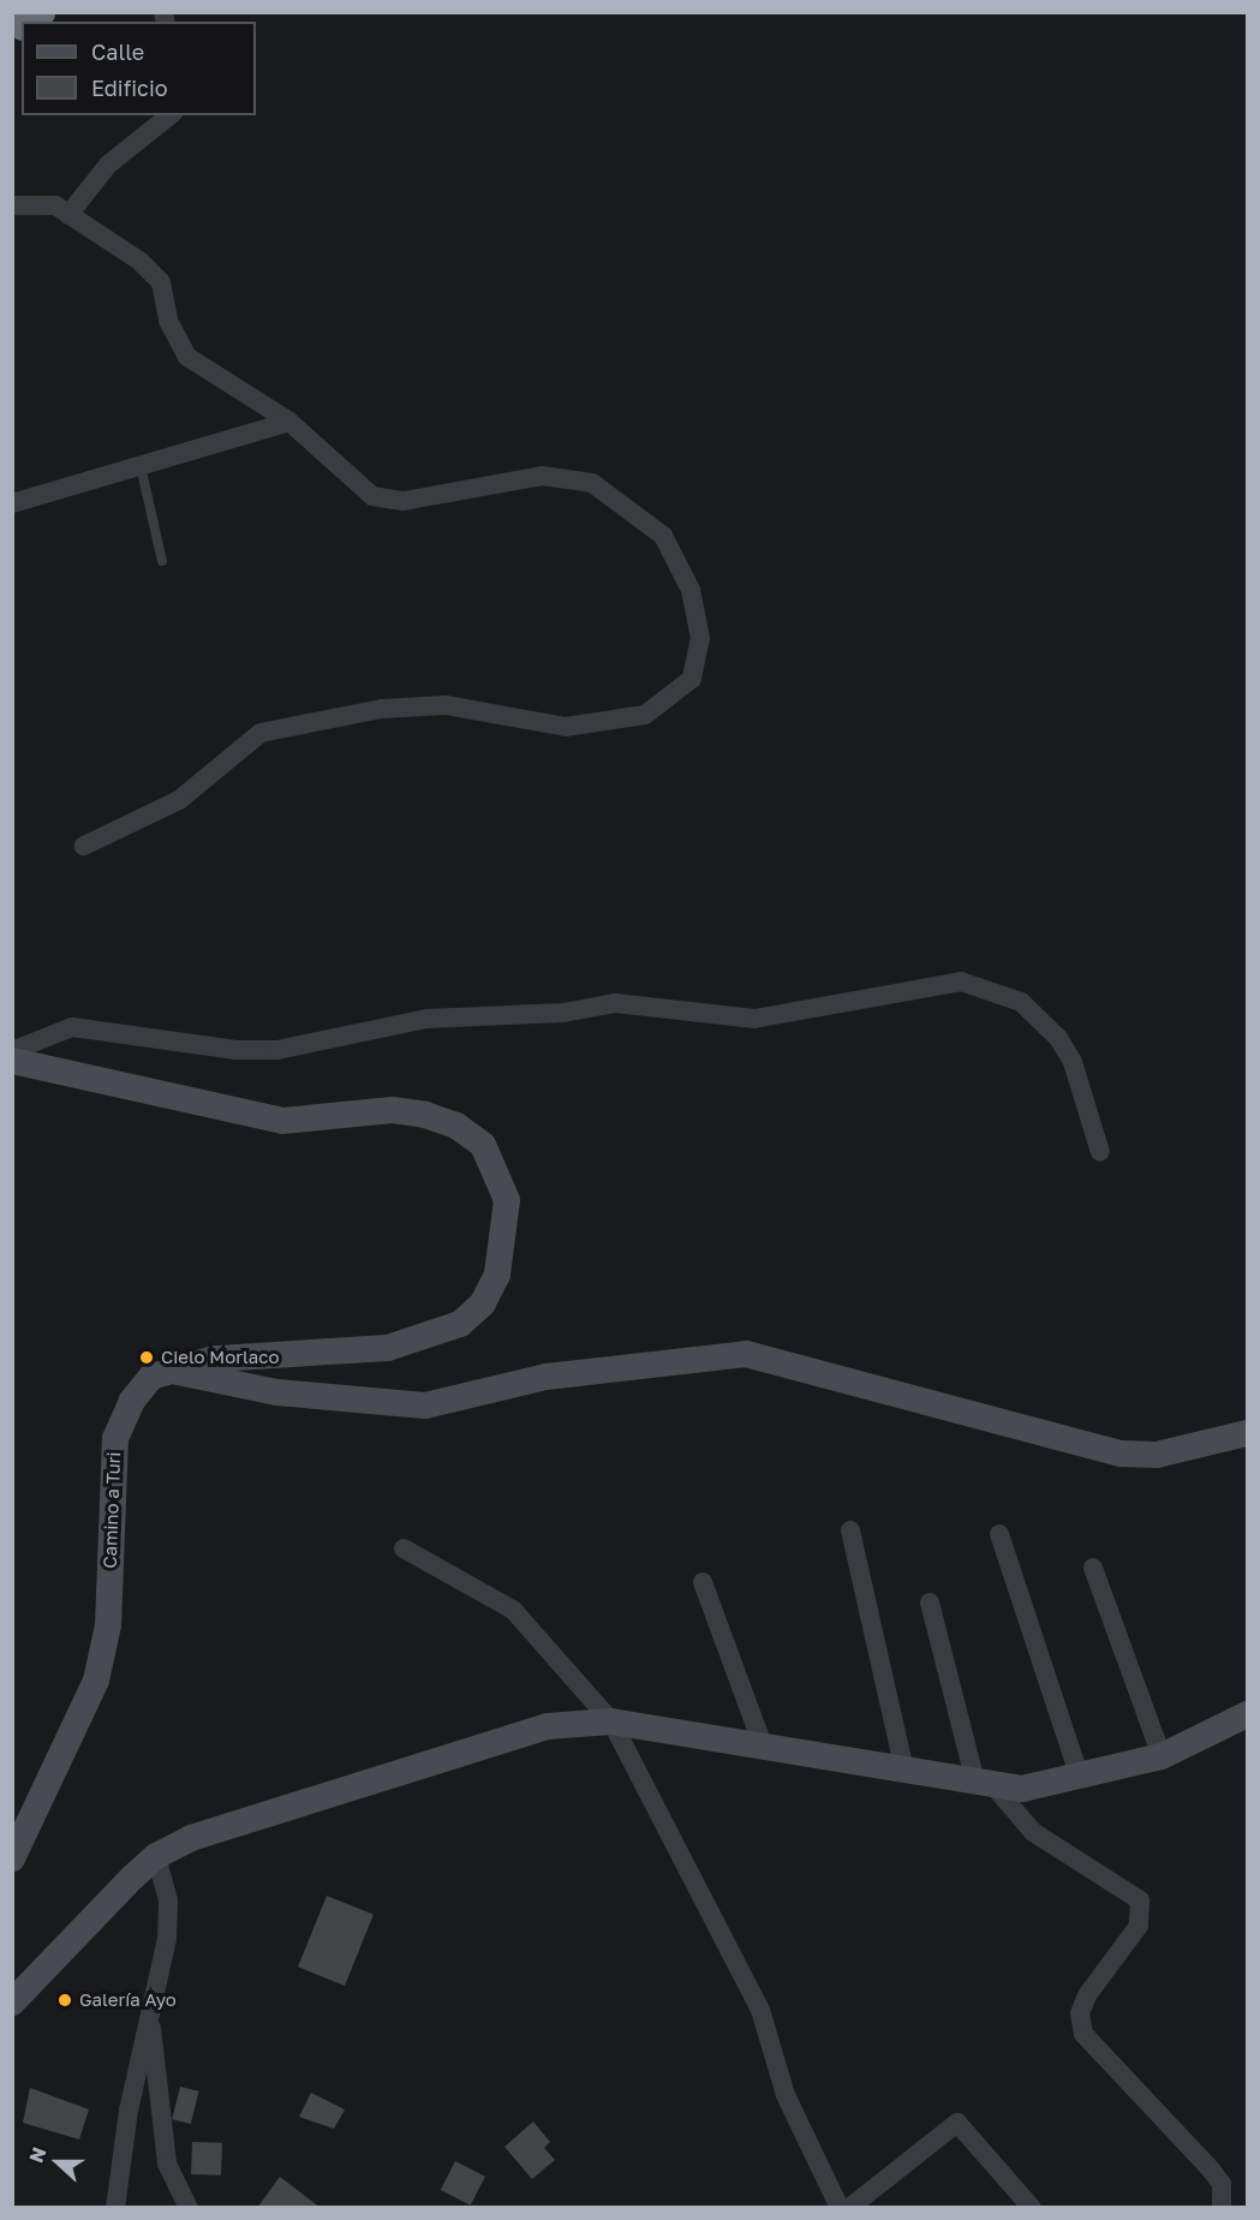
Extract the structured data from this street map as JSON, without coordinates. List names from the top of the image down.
{
  "streets": {
    "street": ["Camino a Turi"]
  },
  "places": ["Cielo Morlaco", "Galería Ayo"],
  "legend": ["Calle", "Edificio"],
  "north": "left"
}
